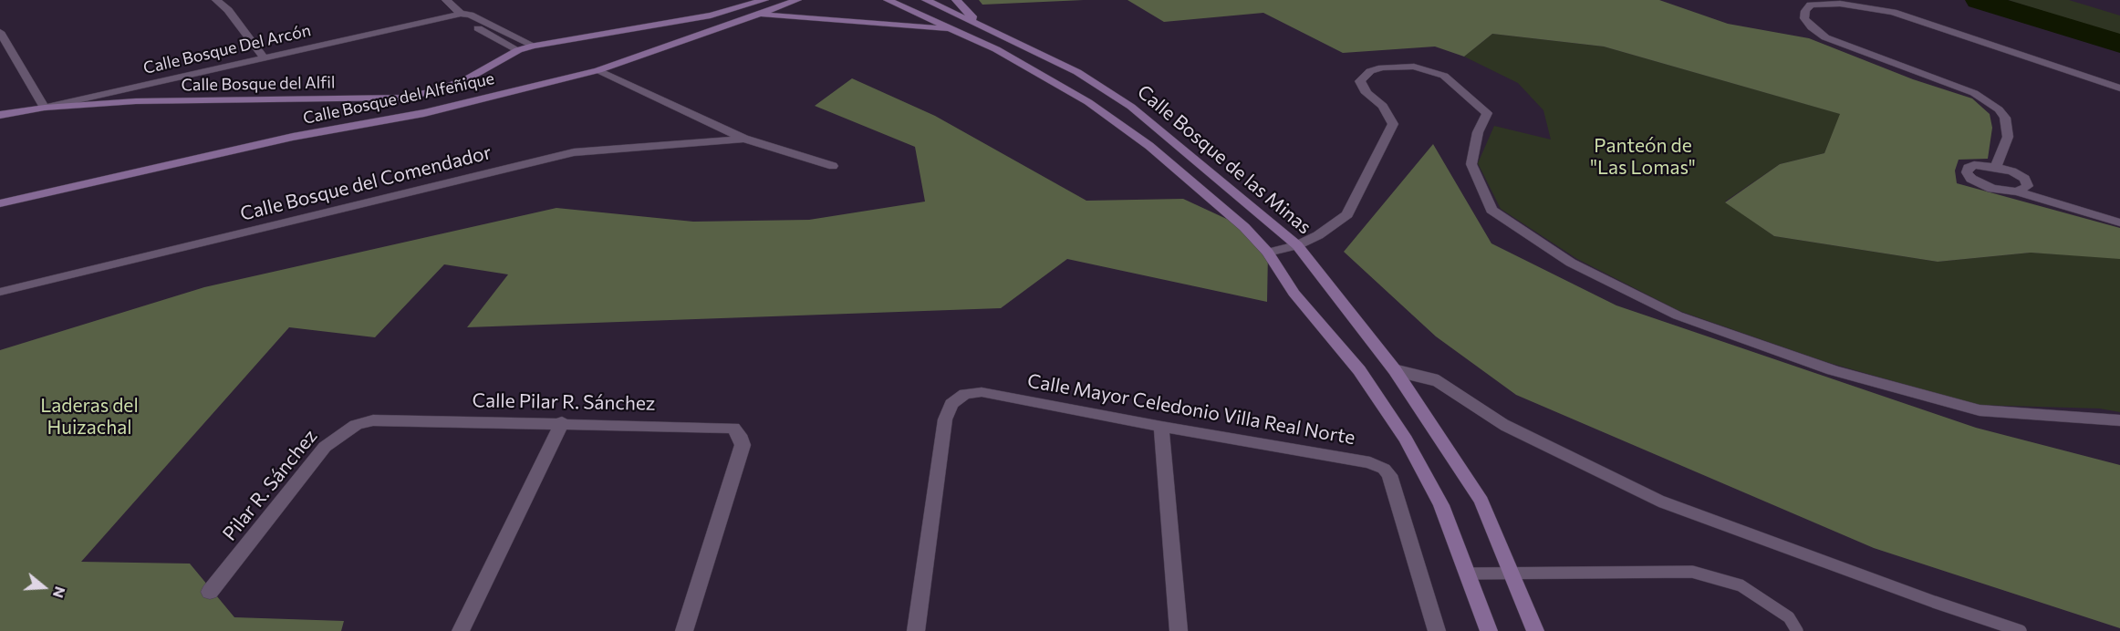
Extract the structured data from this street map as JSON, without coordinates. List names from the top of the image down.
{
  "streets": {
    "main road": [
      "Calle Bosque Del Arcón",
      "Calle Bosque del Alfil",
      "Calle Bosque del Alfeñique",
      "Calle Bosque de las Minas"
    ],
    "street": [
      "Calle Bosque del Comendador",
      "Calle Pilar R. Sánchez",
      "Calle Mayor Celedonio Villa Real Norte",
      "Pilar R. Sánchez"
    ]
  },
  "crossings": [
    ["Calle Bosque Del Arcón", "Calle Bosque del Alfil"],
    ["Calle Bosque del Alfil", "Calle Bosque del Alfeñique"],
    ["Calle Pilar R. Sánchez", "Pilar R. Sánchez"]
  ],
  "parks": ["Panteón de \"Las Lomas\"", "Laderas del Huizachal"],
  "north": "right"
}
